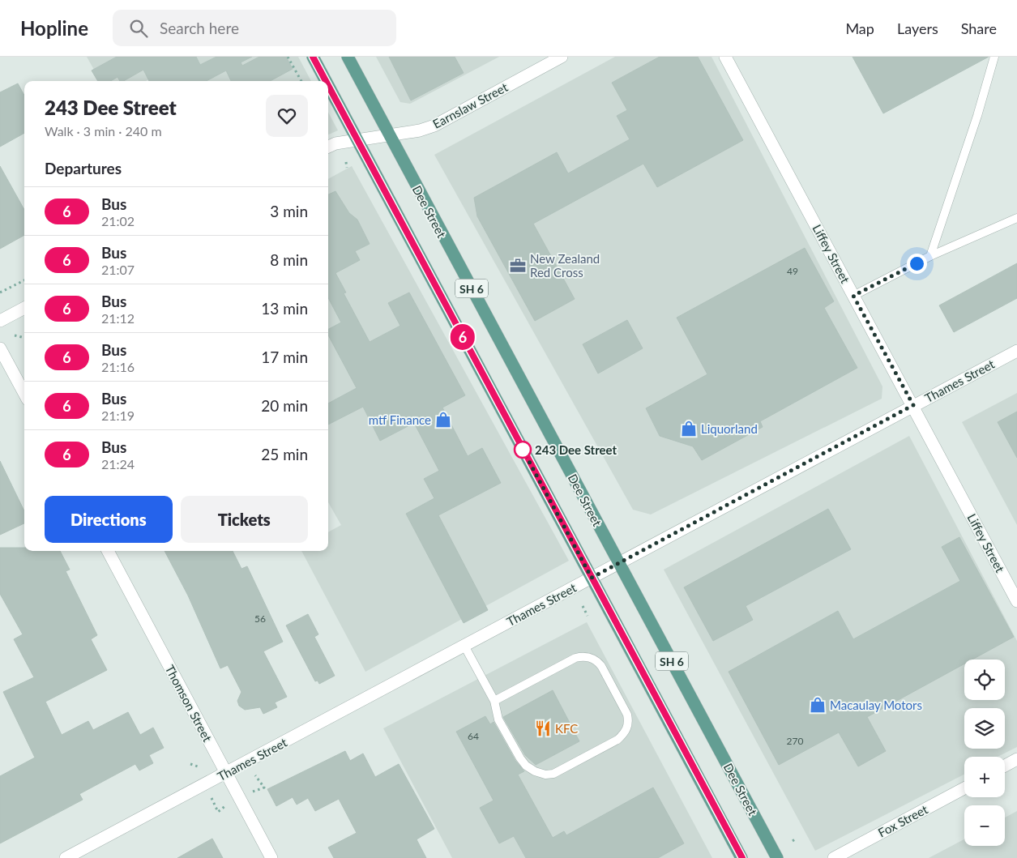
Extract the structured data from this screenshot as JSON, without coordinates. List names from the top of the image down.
{
  "streets": {
    "main road": ["Dee Street", "SH 6"],
    "street": [
      "Earnslaw Street",
      "Liffey Street",
      "Thames Street",
      "Thomson Street",
      "Fox Street"
    ]
  },
  "crossings": [
    ["Earnslaw Street", "Dee Street"],
    ["Earnslaw Street", "SH 6"],
    ["Dee Street", "Thames Street"],
    ["Liffey Street", "Thames Street"],
    ["SH 6", "Thames Street"],
    ["Thames Street", "Thomson Street"]
  ],
  "places": {
    "office": ["New Zealand Red Cross"],
    "shop": ["mtf Finance", "Liquorland", "Macaulay Motors"],
    "other": ["243 Dee Street"],
    "restaurant": ["KFC"]
  },
  "lines": ["bus line 6"],
  "house_numbers": [
    "49",
    "56",
    "64",
    "270"
  ],
  "page": {
    "header": "Hopline",
    "search": "Search here",
    "nav": ["Map", "Layers", "Share"],
    "on_map": "6",
    "heading": [
      ["243 Dee Street", "Walk · 3 min · 240 m"],
      "Departures"
    ],
    "list": [
      {
        "mark": "6",
        "name": "Bus",
        "note": "21:02",
        "value": "3 min"
      },
      {
        "mark": "6",
        "name": "Bus",
        "note": "21:07",
        "value": "8 min"
      },
      {
        "mark": "6",
        "name": "Bus",
        "note": "21:12",
        "value": "13 min"
      },
      {
        "mark": "6",
        "name": "Bus",
        "note": "21:16",
        "value": "17 min"
      },
      {
        "mark": "6",
        "name": "Bus",
        "note": "21:19",
        "value": "20 min"
      },
      {
        "mark": "6",
        "name": "Bus",
        "note": "21:24",
        "value": "25 min"
      }
    ],
    "buttons": ["Directions", "Tickets"],
    "map_buttons": ["+", "−"]
  }
}
